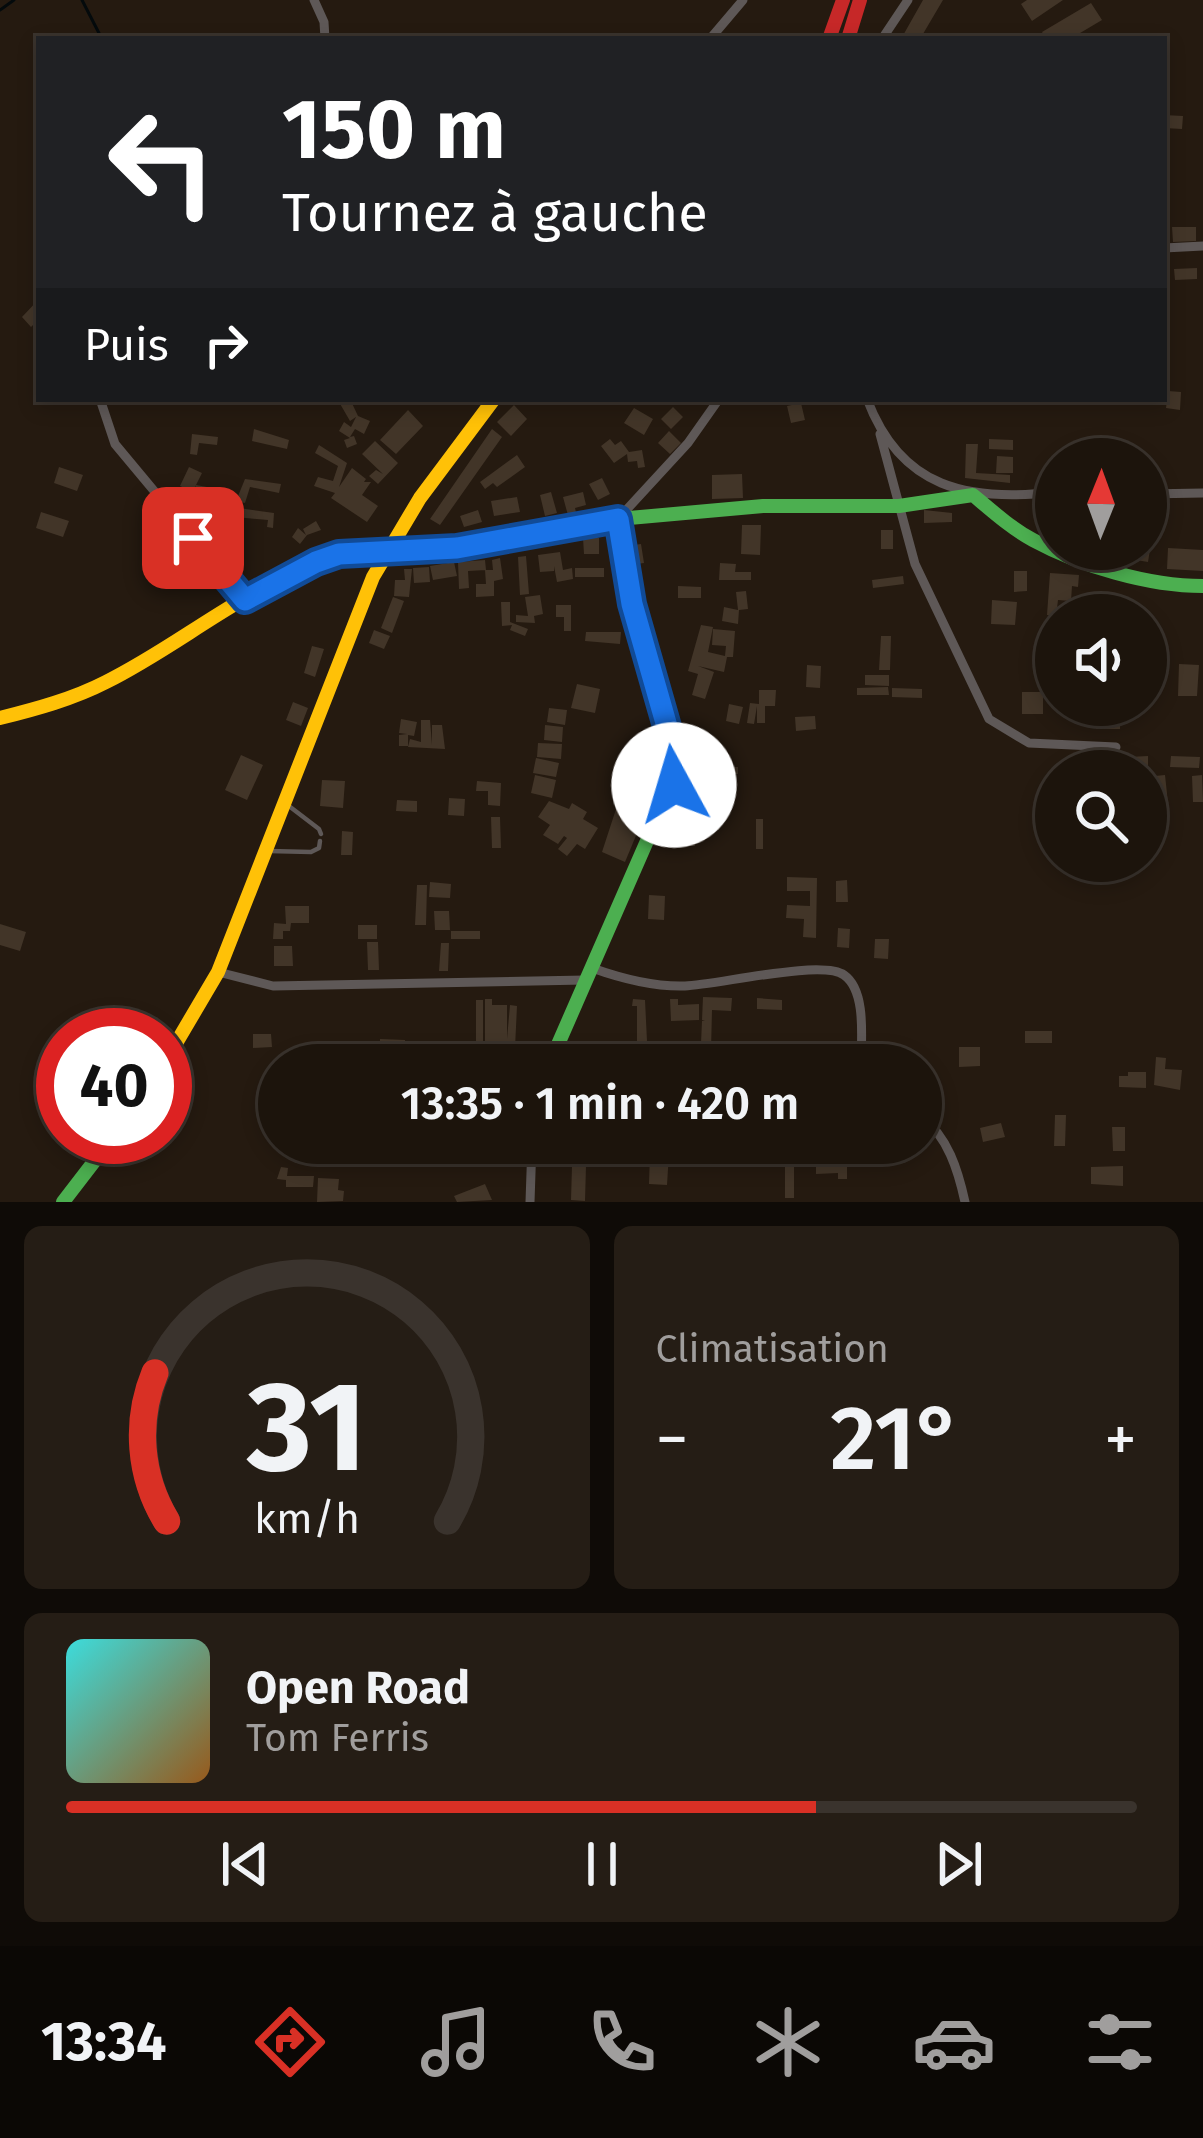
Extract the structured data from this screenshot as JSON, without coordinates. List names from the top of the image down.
{
  "north": "top",
  "page": {
    "turn": ["150 m", "Tournez à gauche"],
    "then": "Puis",
    "limit": "40",
    "trip": "13:35 · 1 min · 420 m",
    "tile": "Climatisation",
    "heat": ["−", "21°", "+"],
    "song": ["Open Road", "Tom Ferris"],
    "tabs": "13:34",
    "gauge": ["31", "km/h"]
  }
}
